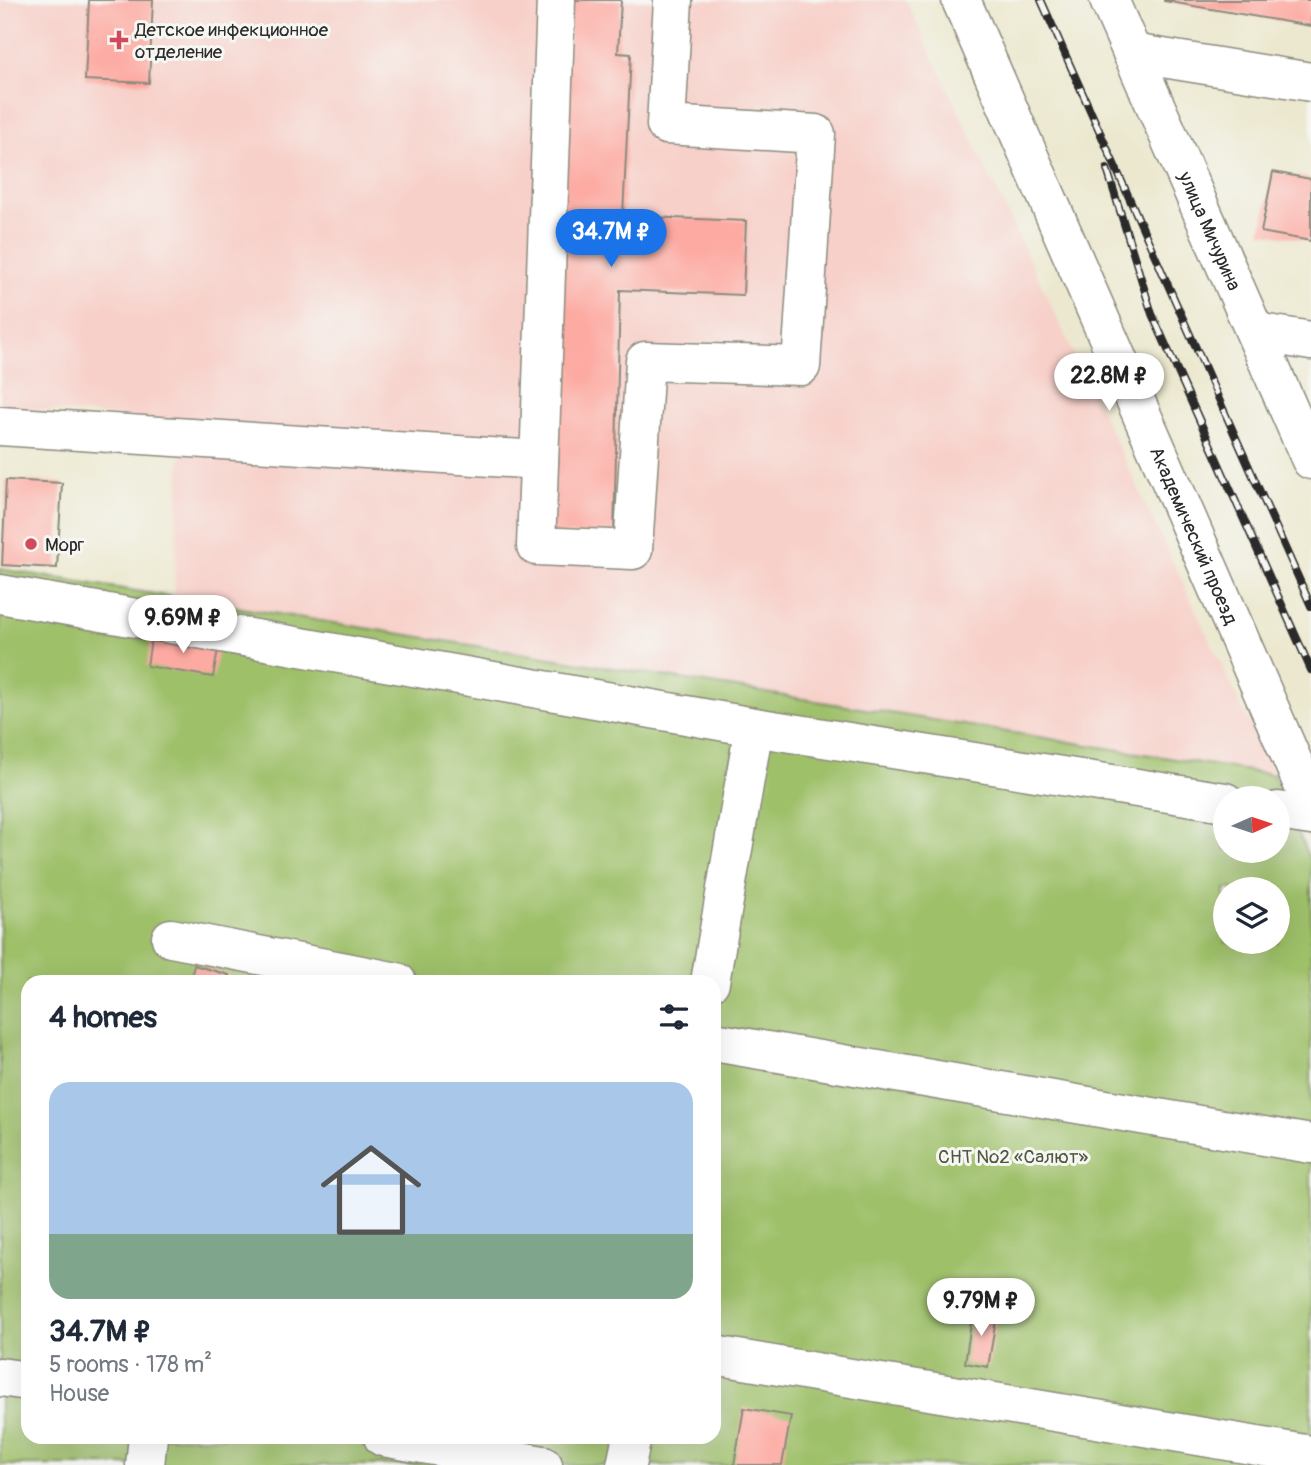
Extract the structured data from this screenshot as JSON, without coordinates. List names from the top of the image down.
{
  "streets": {
    "street": ["улица Мичурина", "Академический проезд"]
  },
  "parks": ["СНТ №2 «Салют»"],
  "places": {
    "health": ["Детское инфекционное отделение"],
    "other": ["Морг"]
  },
  "north": "right",
  "page": {
    "price": [
      "34.7M ₽",
      "22.8M ₽",
      "9.69M ₽",
      "9.79M ₽"
    ],
    "heading": "4 homes",
    "list": [
      {
        "name": "34.7M ₽",
        "note": "5 rooms · 178 m² · House"
      }
    ]
  }
}
